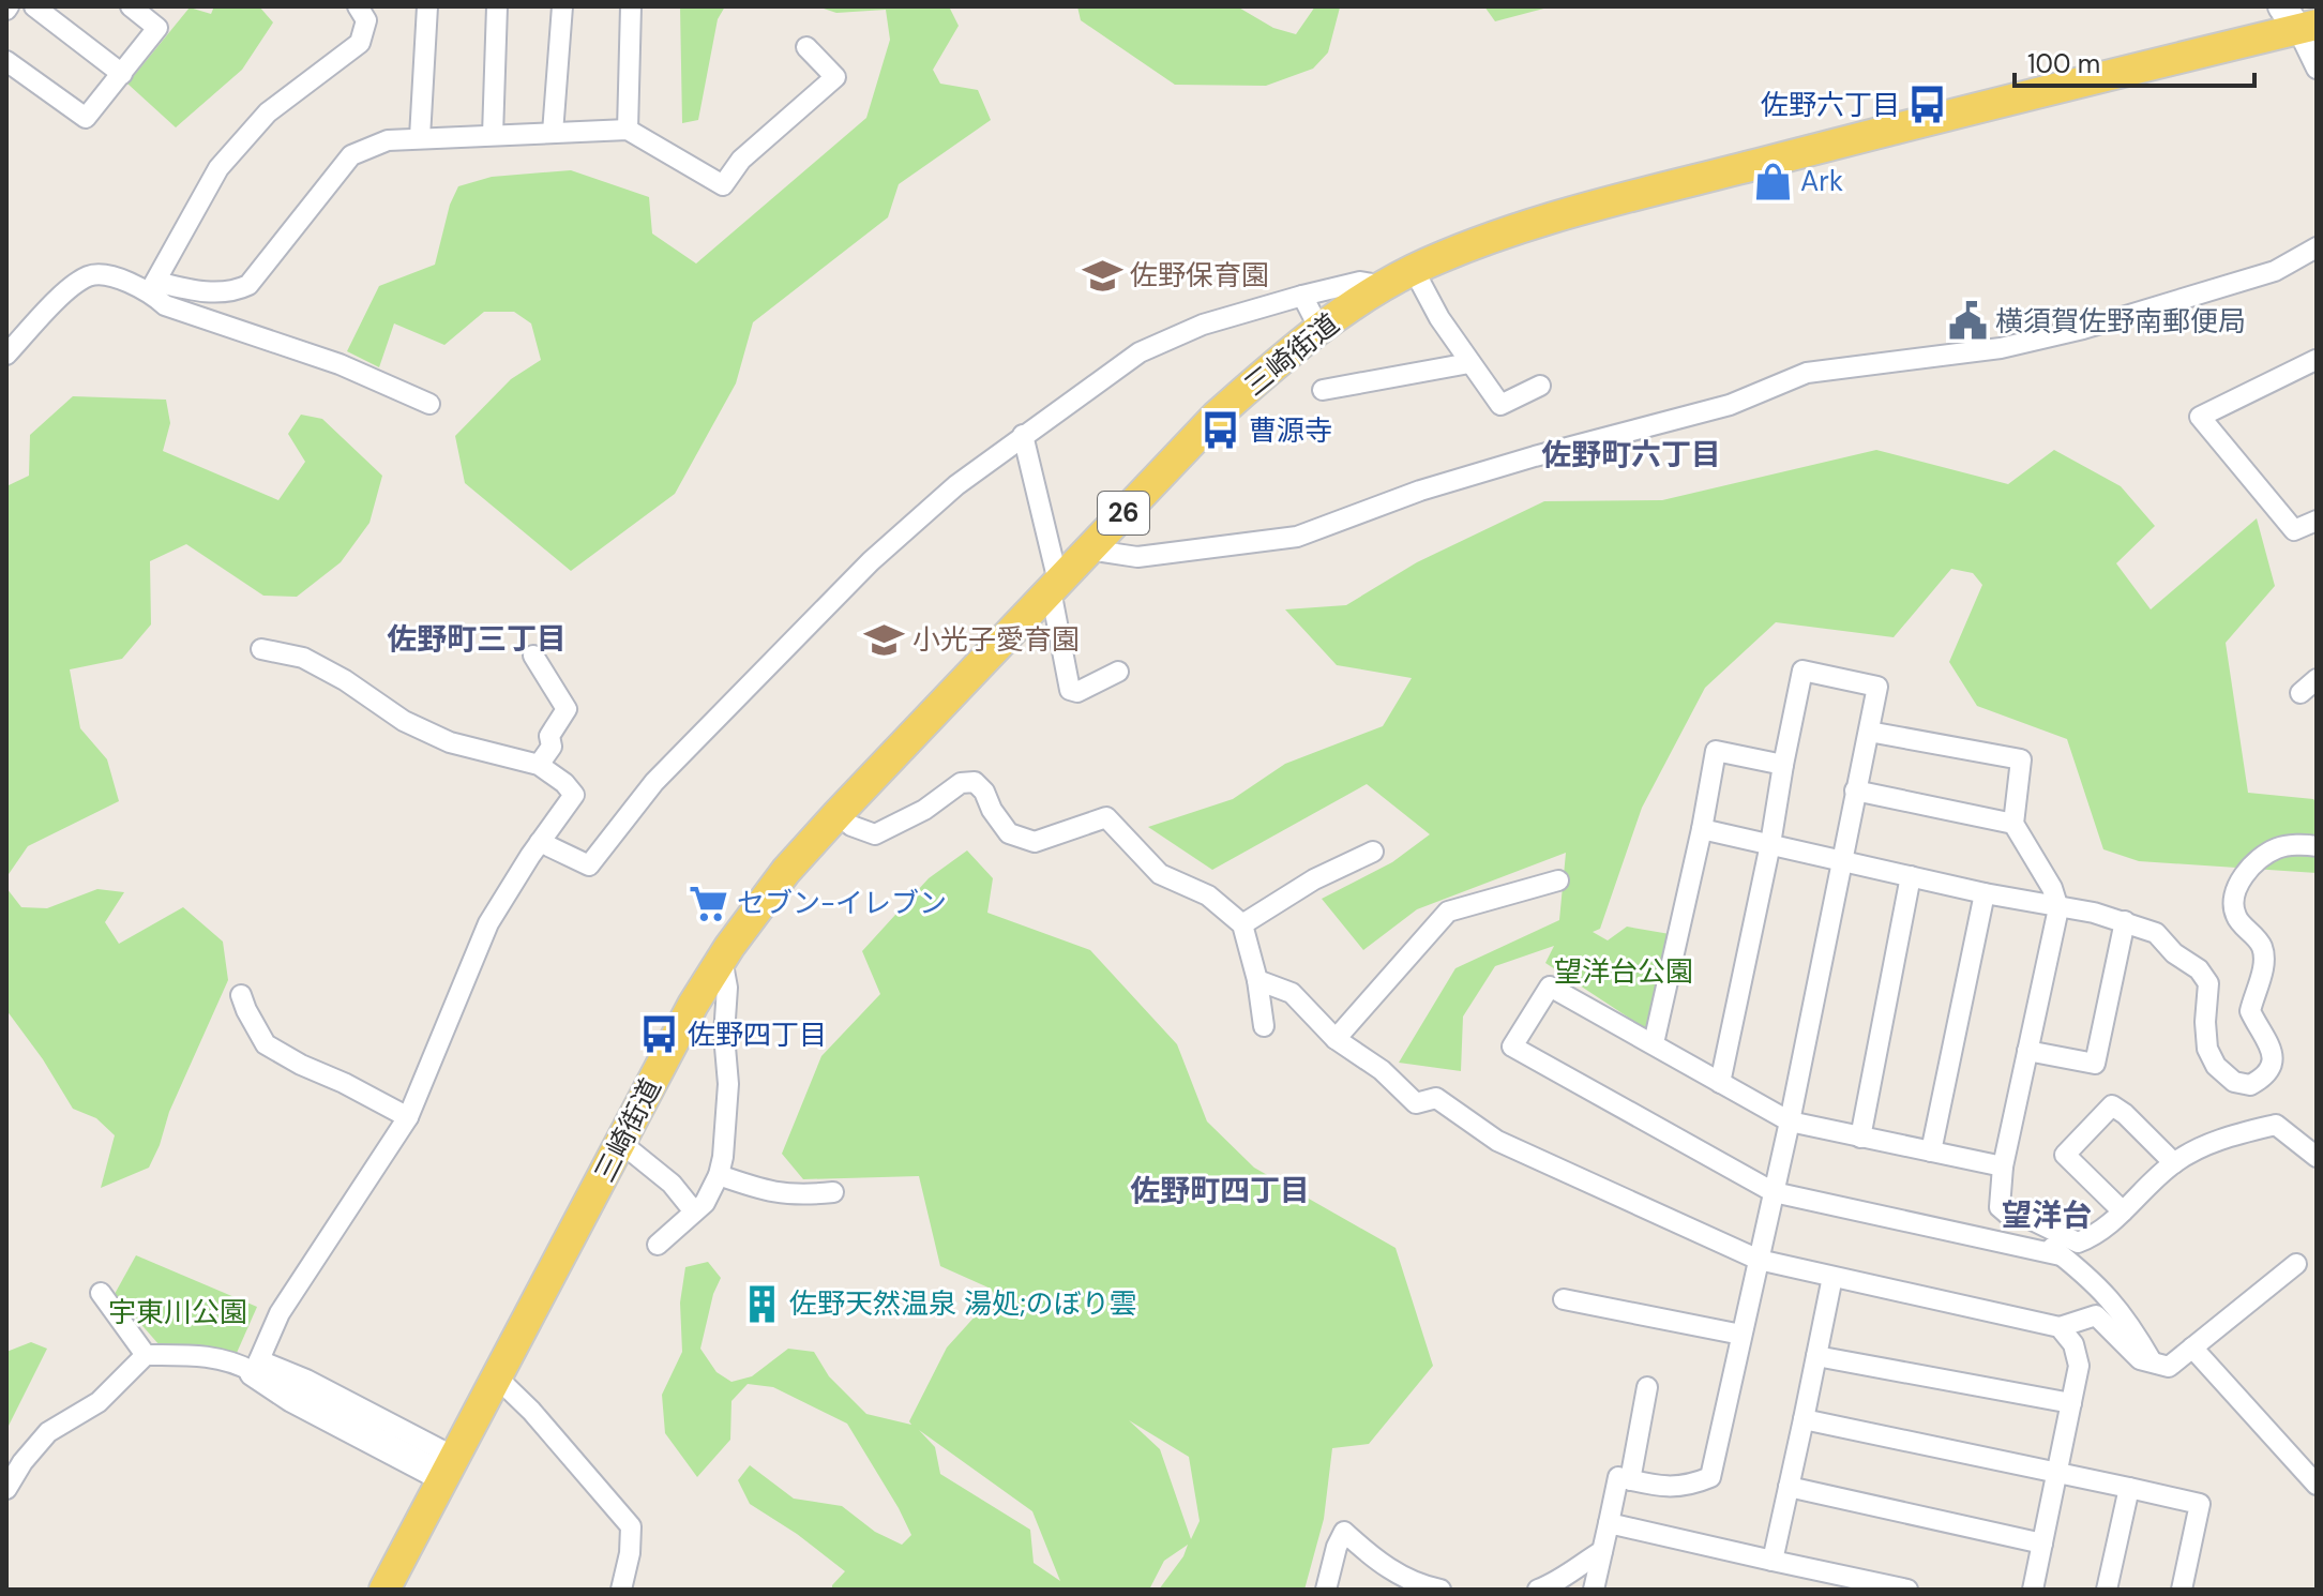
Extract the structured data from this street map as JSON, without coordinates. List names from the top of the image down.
{
  "streets": {
    "main road": ["三崎街道", "26"]
  },
  "districts": [
    "佐野町六丁目",
    "佐野町三丁目",
    "佐野町四丁目",
    "望洋台"
  ],
  "parks": ["望洋台公園", "宇東川公園"],
  "places": {
    "bus stop": ["佐野六丁目", "曹源寺", "佐野四丁目"],
    "shop": ["Ark"],
    "school or university": ["佐野保育園", "小光子愛育園"],
    "public building": ["横須賀佐野南郵便局"],
    "supermarket": ["セブン-イレブン"],
    "building": ["佐野天然温泉 湯処;のぼり雲"]
  },
  "scale_bar": "100 m"
}
